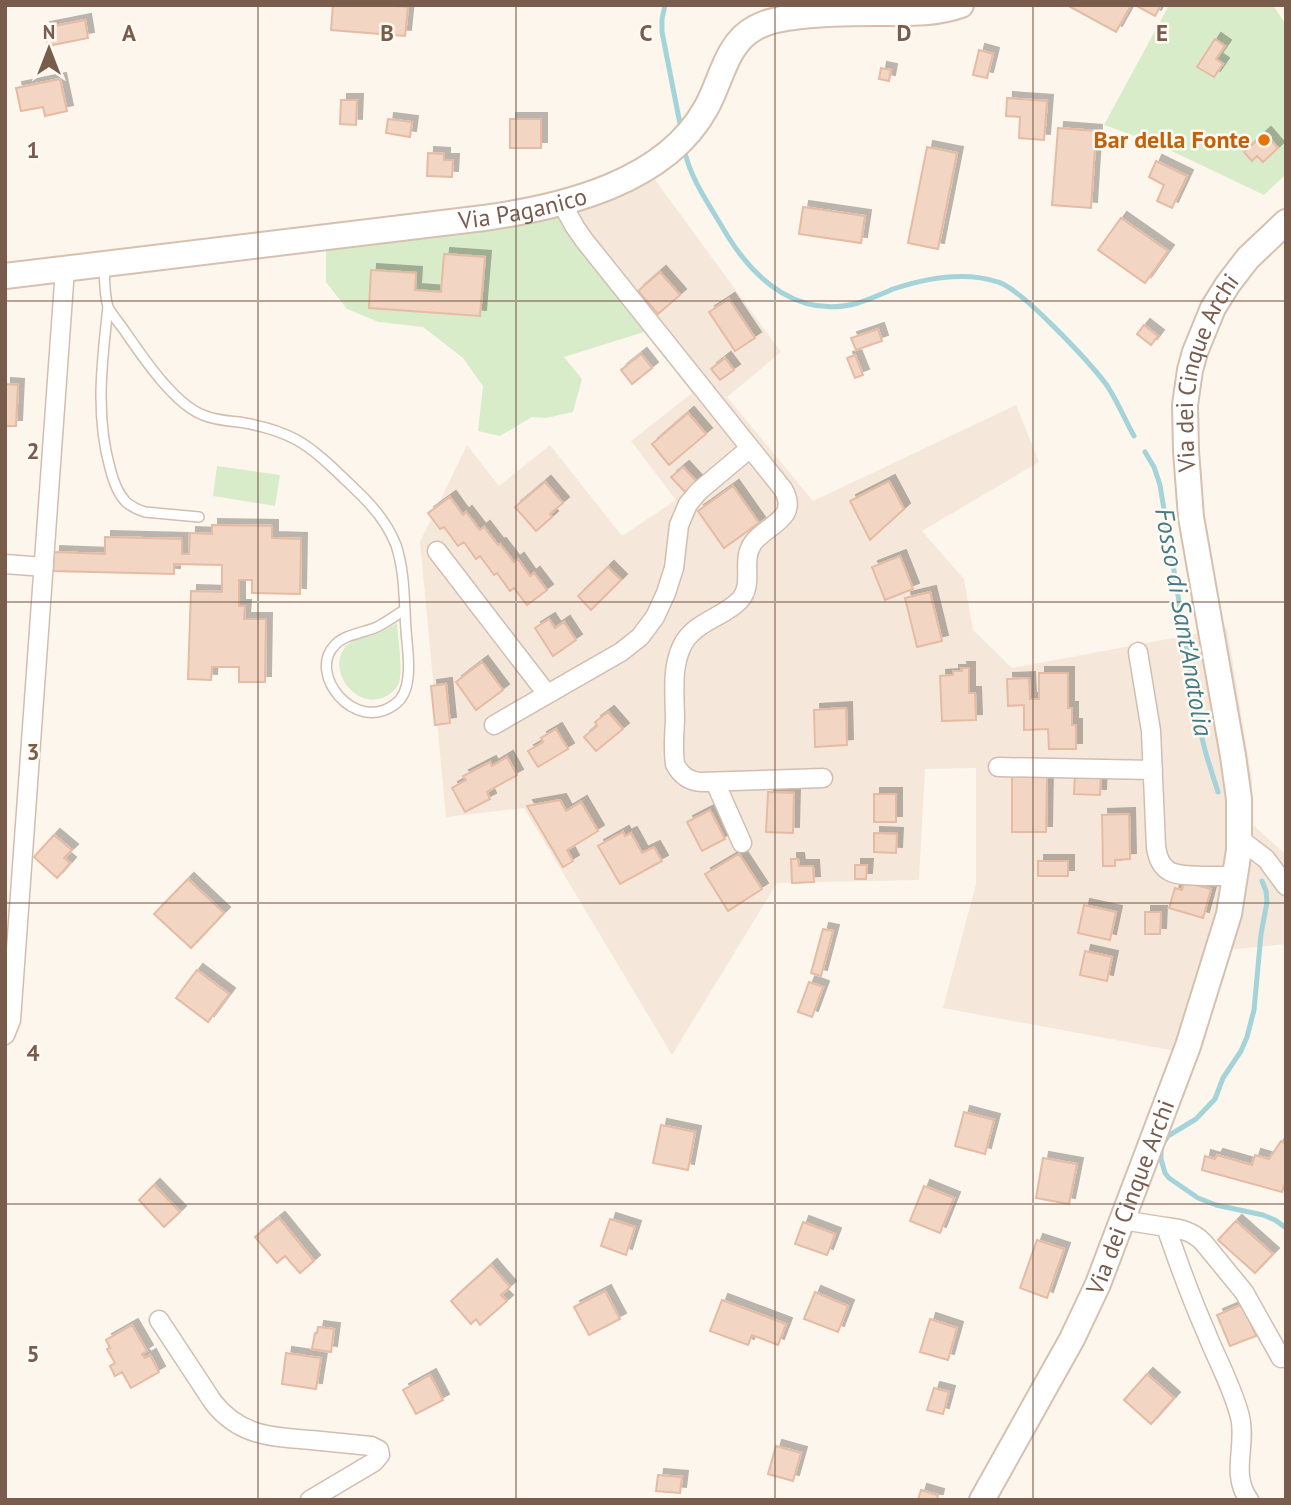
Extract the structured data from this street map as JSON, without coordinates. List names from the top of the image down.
{
  "streets": {
    "main road": ["Via Paganico", "Via dei Cinque Archi"]
  },
  "water": ["Fosso di Sant'Anatolia"],
  "places": ["Bar della Fonte"],
  "north": "top",
  "grid": {
    "columns": [
      "A",
      "B",
      "C",
      "D",
      "E"
    ],
    "rows": [
      "1",
      "2",
      "3",
      "4",
      "5"
    ]
  }
}
